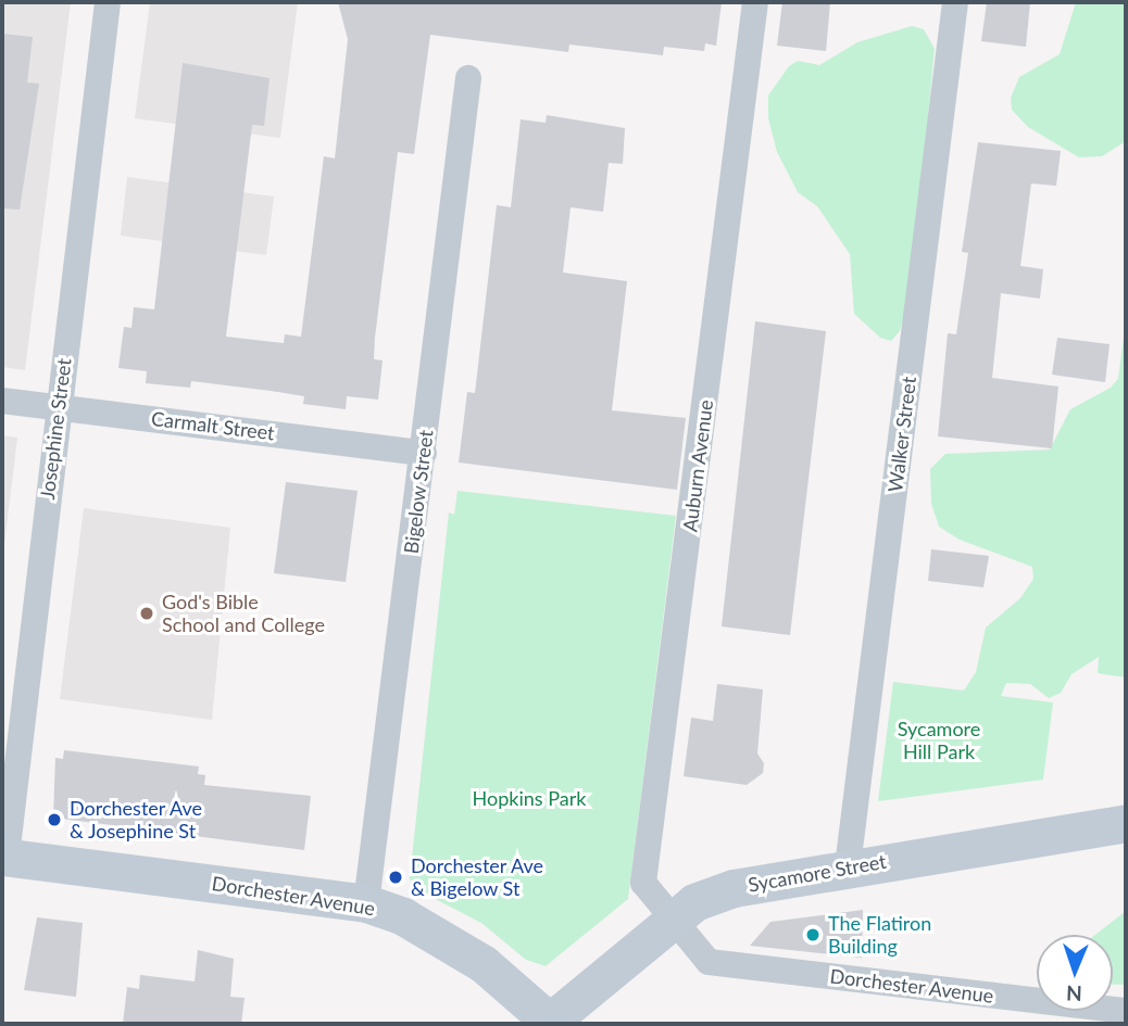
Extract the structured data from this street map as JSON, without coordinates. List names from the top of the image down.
{
  "streets": {
    "main road": ["Sycamore Street", "Dorchester Avenue"],
    "street": [
      "Carmalt Street",
      "Josephine Street",
      "Walker Street",
      "Auburn Avenue",
      "Bigelow Street"
    ]
  },
  "crossings": [
    ["Carmalt Street", "Josephine Street"],
    ["Carmalt Street", "Bigelow Street"],
    ["Josephine Street", "Dorchester Avenue"],
    ["Walker Street", "Sycamore Street"],
    ["Auburn Avenue", "Sycamore Street"],
    ["Auburn Avenue", "Dorchester Avenue"],
    ["Bigelow Street", "Dorchester Avenue"],
    ["Sycamore Street", "Dorchester Avenue"]
  ],
  "parks": ["Sycamore Hill Park", "Hopkins Park"],
  "places": [
    "God's Bible School and College",
    "Dorchester Ave & Josephine St",
    "Dorchester Ave & Bigelow St",
    "The Flatiron Building"
  ],
  "north": "bottom"
}
